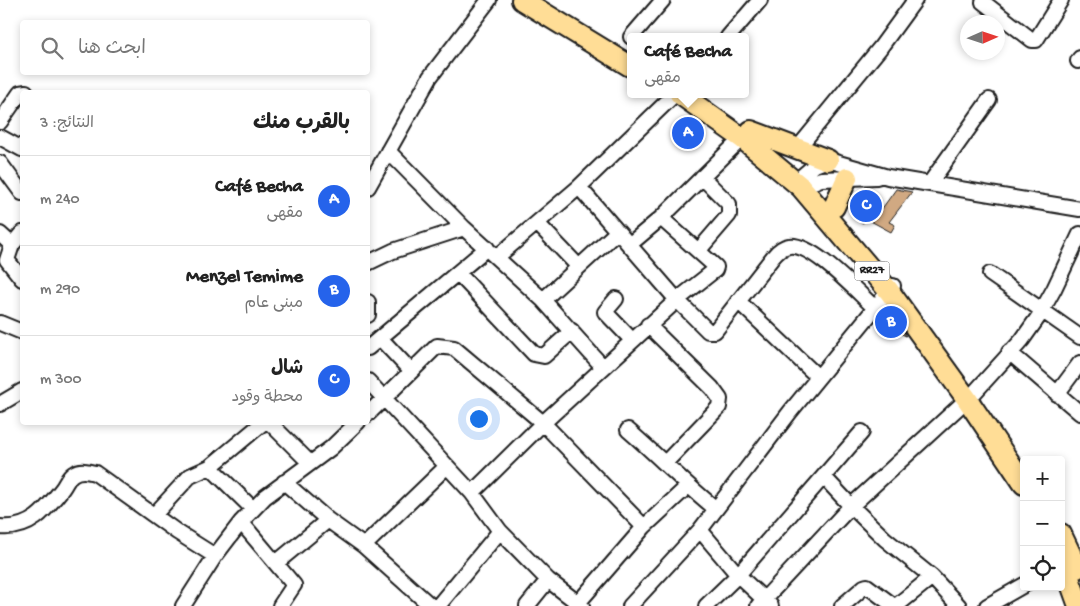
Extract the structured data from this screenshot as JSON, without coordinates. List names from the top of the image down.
{
  "streets": {
    "highway": ["RR27"]
  },
  "north": "right",
  "page": {
    "search": "ابحث هنا",
    "popup": ["Café Becha", "مقهى"],
    "heading": ["بالقرب منك", "النتائج: 3"],
    "pins": ["A", "C", "B"],
    "list": [
      {
        "mark": "A",
        "name": "Café Becha",
        "note": "مقهى",
        "value": "240 m"
      },
      {
        "mark": "B",
        "name": "Menzel Temime",
        "note": "مبنى عام",
        "value": "290 m"
      },
      {
        "mark": "C",
        "name": "شال",
        "note": "محطة وقود",
        "value": "300 m"
      }
    ],
    "map_buttons": ["+", "−"]
  }
}
